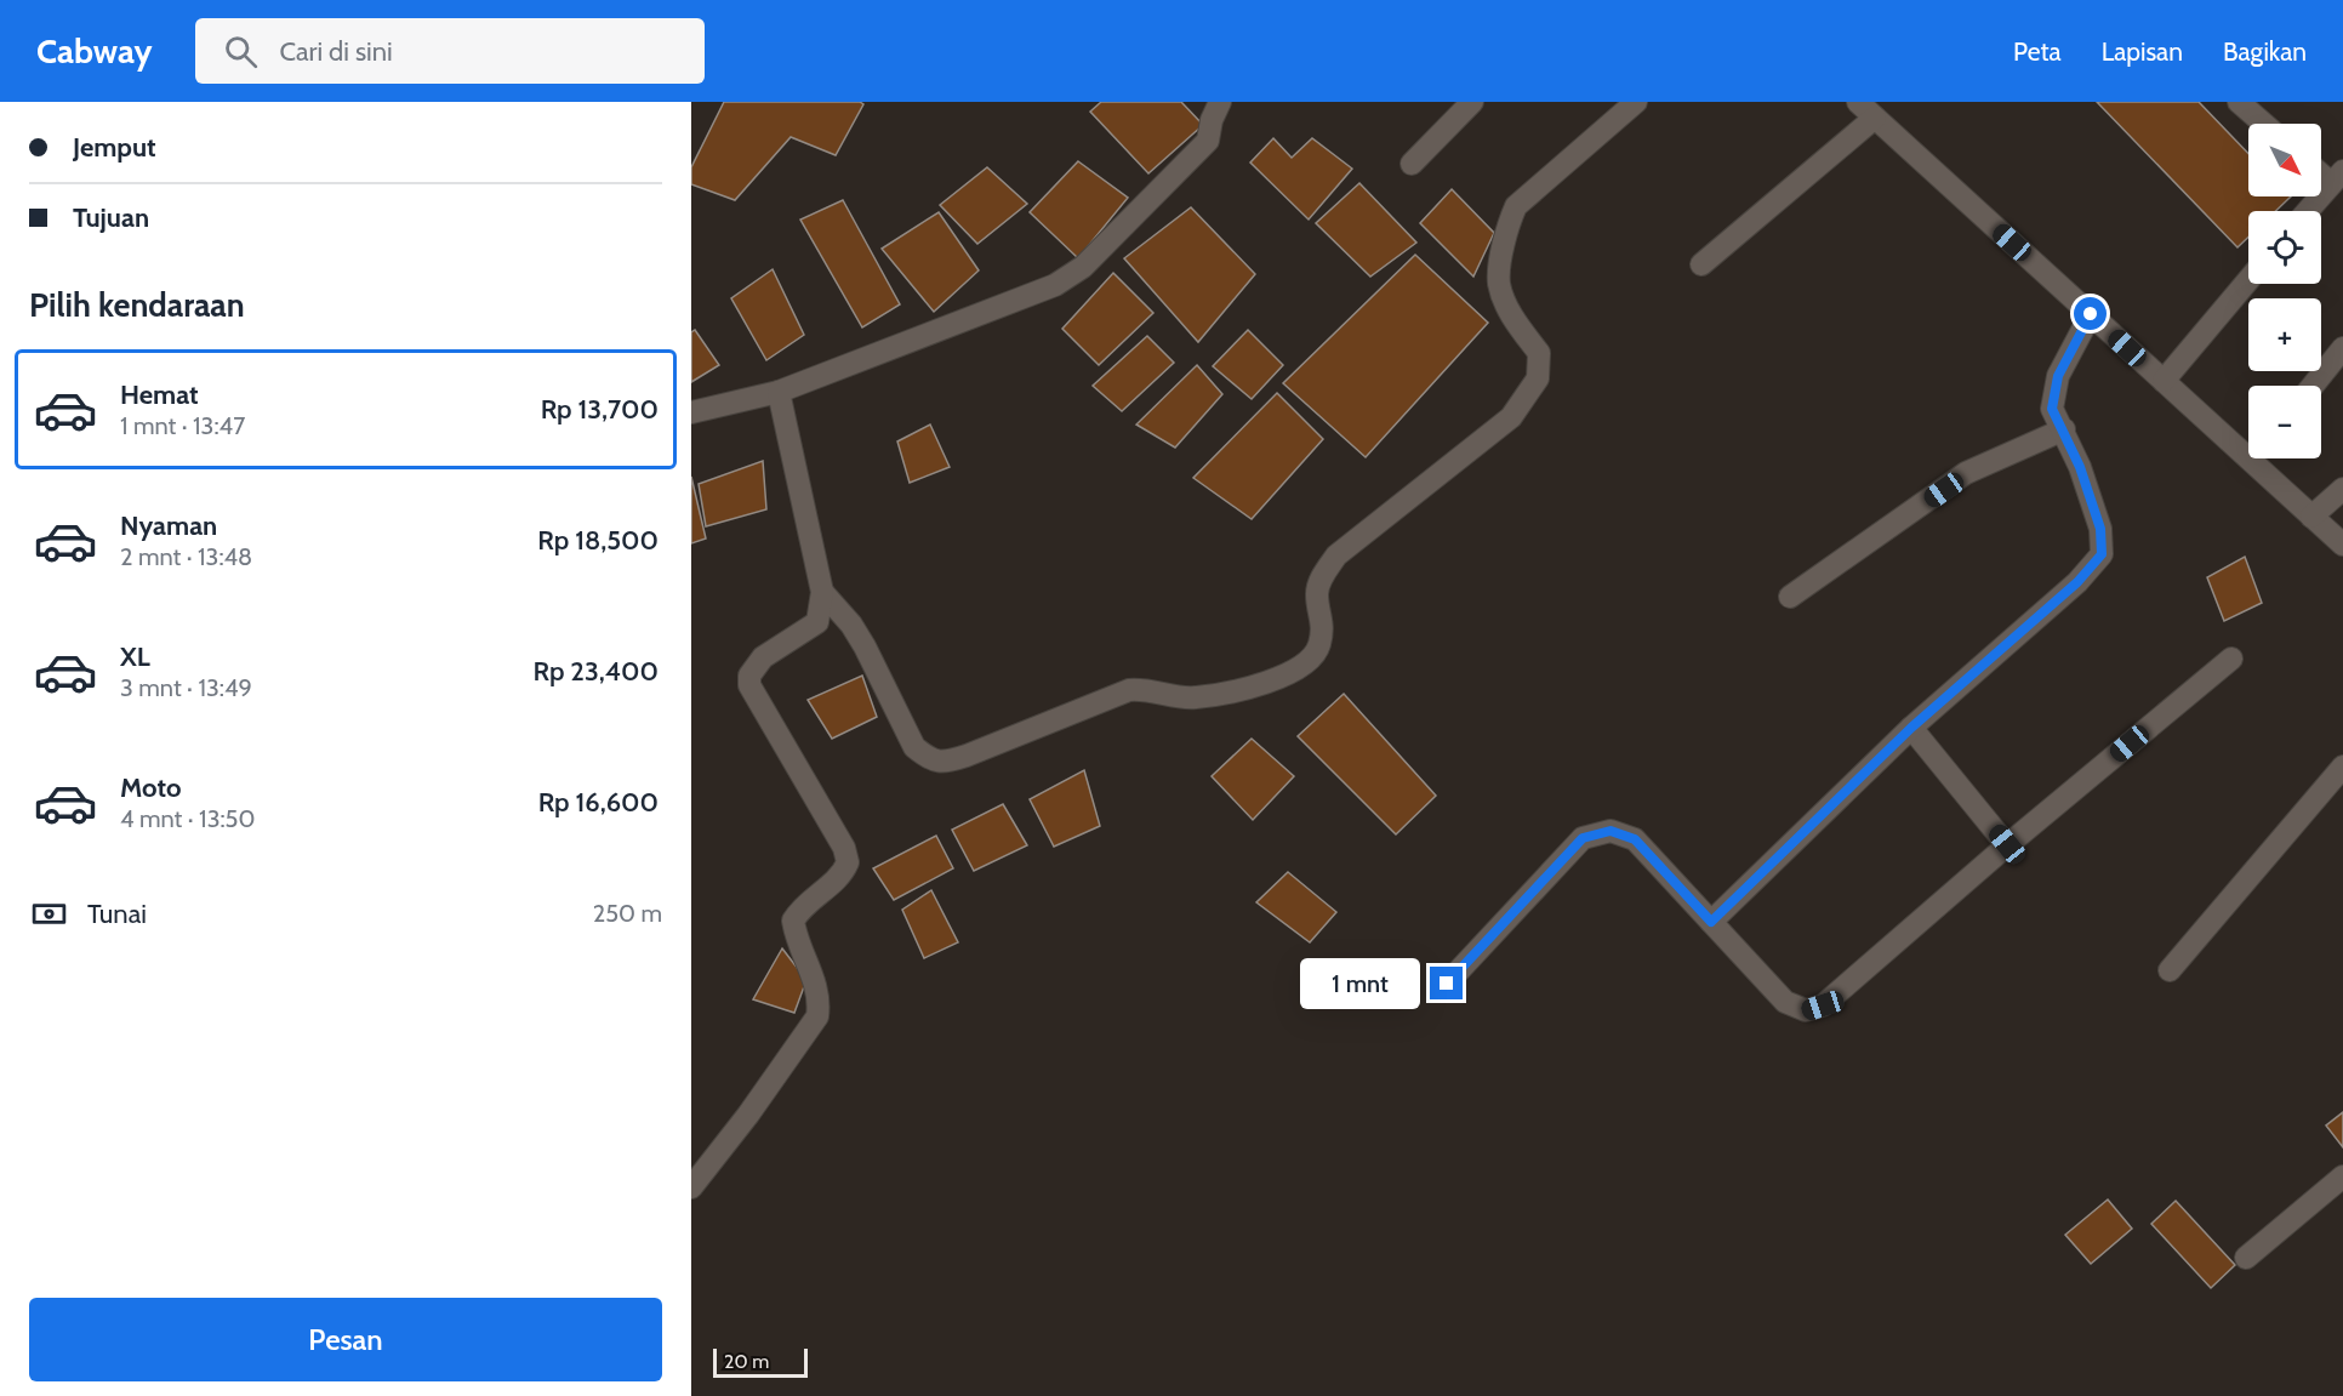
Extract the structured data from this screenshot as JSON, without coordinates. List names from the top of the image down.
{
  "scale_bar": "20 m",
  "north": "bottom right",
  "page": {
    "header": "Cabway",
    "search": "Cari di sini",
    "nav": ["Peta", "Lapisan", "Bagikan"],
    "banner": ["Jemput", "Tujuan"],
    "map_buttons": ["+", "−"],
    "heading": "Pilih kendaraan",
    "list": [
      {
        "name": "Hemat",
        "note": "1 mnt · 13:47",
        "value": "Rp 13,700"
      },
      {
        "name": "Nyaman",
        "note": "2 mnt · 13:48",
        "value": "Rp 18,500"
      },
      {
        "name": "XL",
        "note": "3 mnt · 13:49",
        "value": "Rp 23,400"
      },
      {
        "name": "Moto",
        "note": "4 mnt · 13:50",
        "value": "Rp 16,600"
      }
    ],
    "pay": ["Tunai", "250 m"],
    "bubble": "1 mnt",
    "buttons": "Pesan",
    "scale": "20 m"
  }
}
